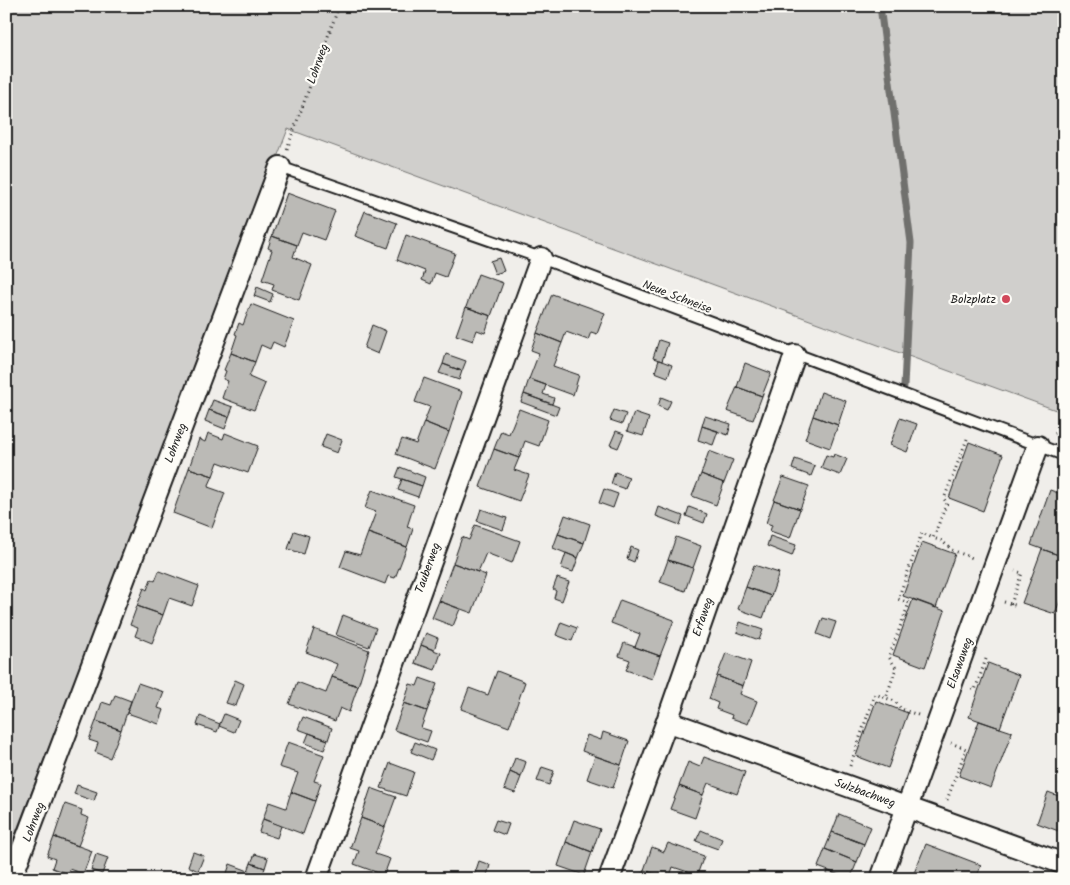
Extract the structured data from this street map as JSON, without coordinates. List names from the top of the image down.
{
  "streets": {
    "street": [
      "Lohrweg",
      "Tauberweg",
      "Erfaweg",
      "Elsawaweg",
      "Sulzbachweg"
    ],
    "lane": ["Neue Schneise"]
  },
  "crossings": [
    ["Lohrweg", "Neue Schneise"],
    ["Neue Schneise", "Tauberweg"],
    ["Neue Schneise", "Erfaweg"],
    ["Neue Schneise", "Elsawaweg"],
    ["Erfaweg", "Sulzbachweg"],
    ["Elsawaweg", "Sulzbachweg"]
  ],
  "places": ["Bolzplatz"]
}
